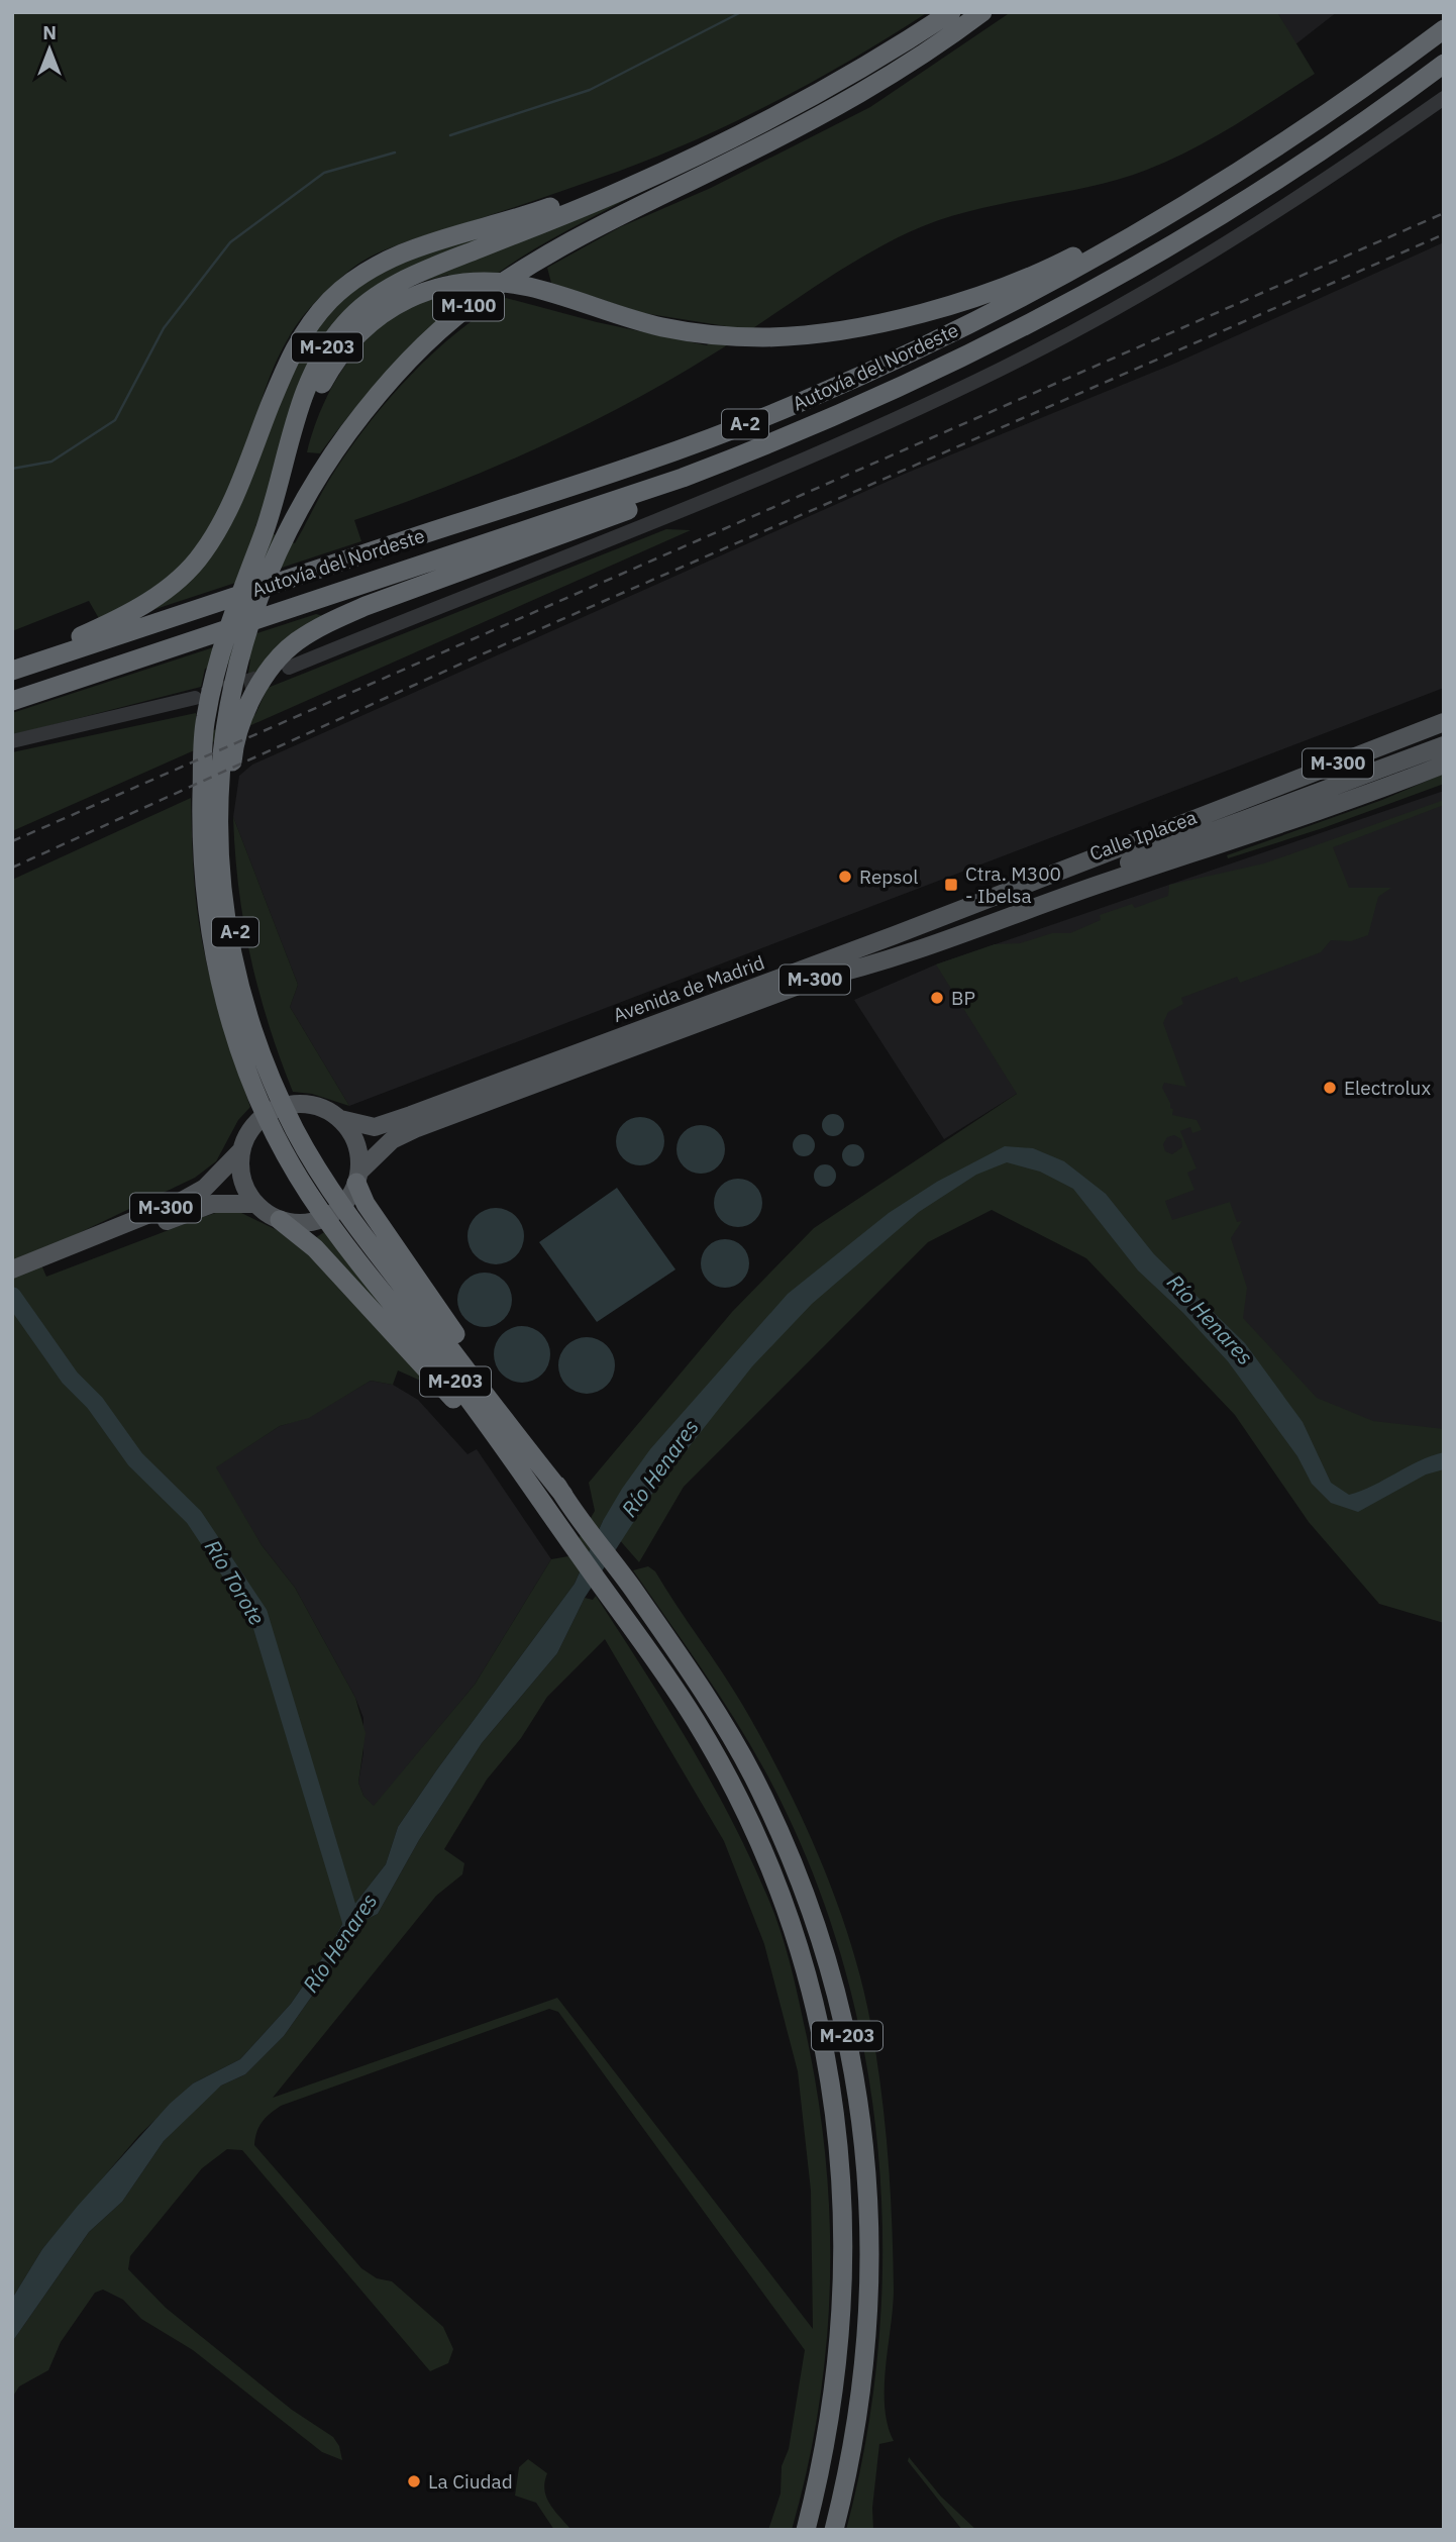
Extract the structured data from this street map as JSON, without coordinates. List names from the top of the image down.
{
  "streets": {
    "highway": [
      "M-100",
      "M-203",
      "Autovía del Nordeste",
      "A-2"
    ],
    "main road": ["M-300", "Calle Iplacea", "Avenida de Madrid"]
  },
  "crossings": [
    ["M-100", "M-203"],
    ["M-100", "A-2"],
    ["M-203", "A-2"],
    ["M-203", "M-300"],
    ["M-203", "Avenida de Madrid"],
    ["Autovía del Nordeste", "A-2"],
    ["M-300", "Avenida de Madrid"],
    ["Calle Iplacea", "Avenida de Madrid"]
  ],
  "water": ["Río Henares", "Río Torote"],
  "places": {
    "other": [
      "Repsol",
      "BP",
      "Electrolux",
      "La Ciudad"
    ],
    "transit": ["Ctra. M300 - Ibelsa"]
  },
  "north": "top"
}
